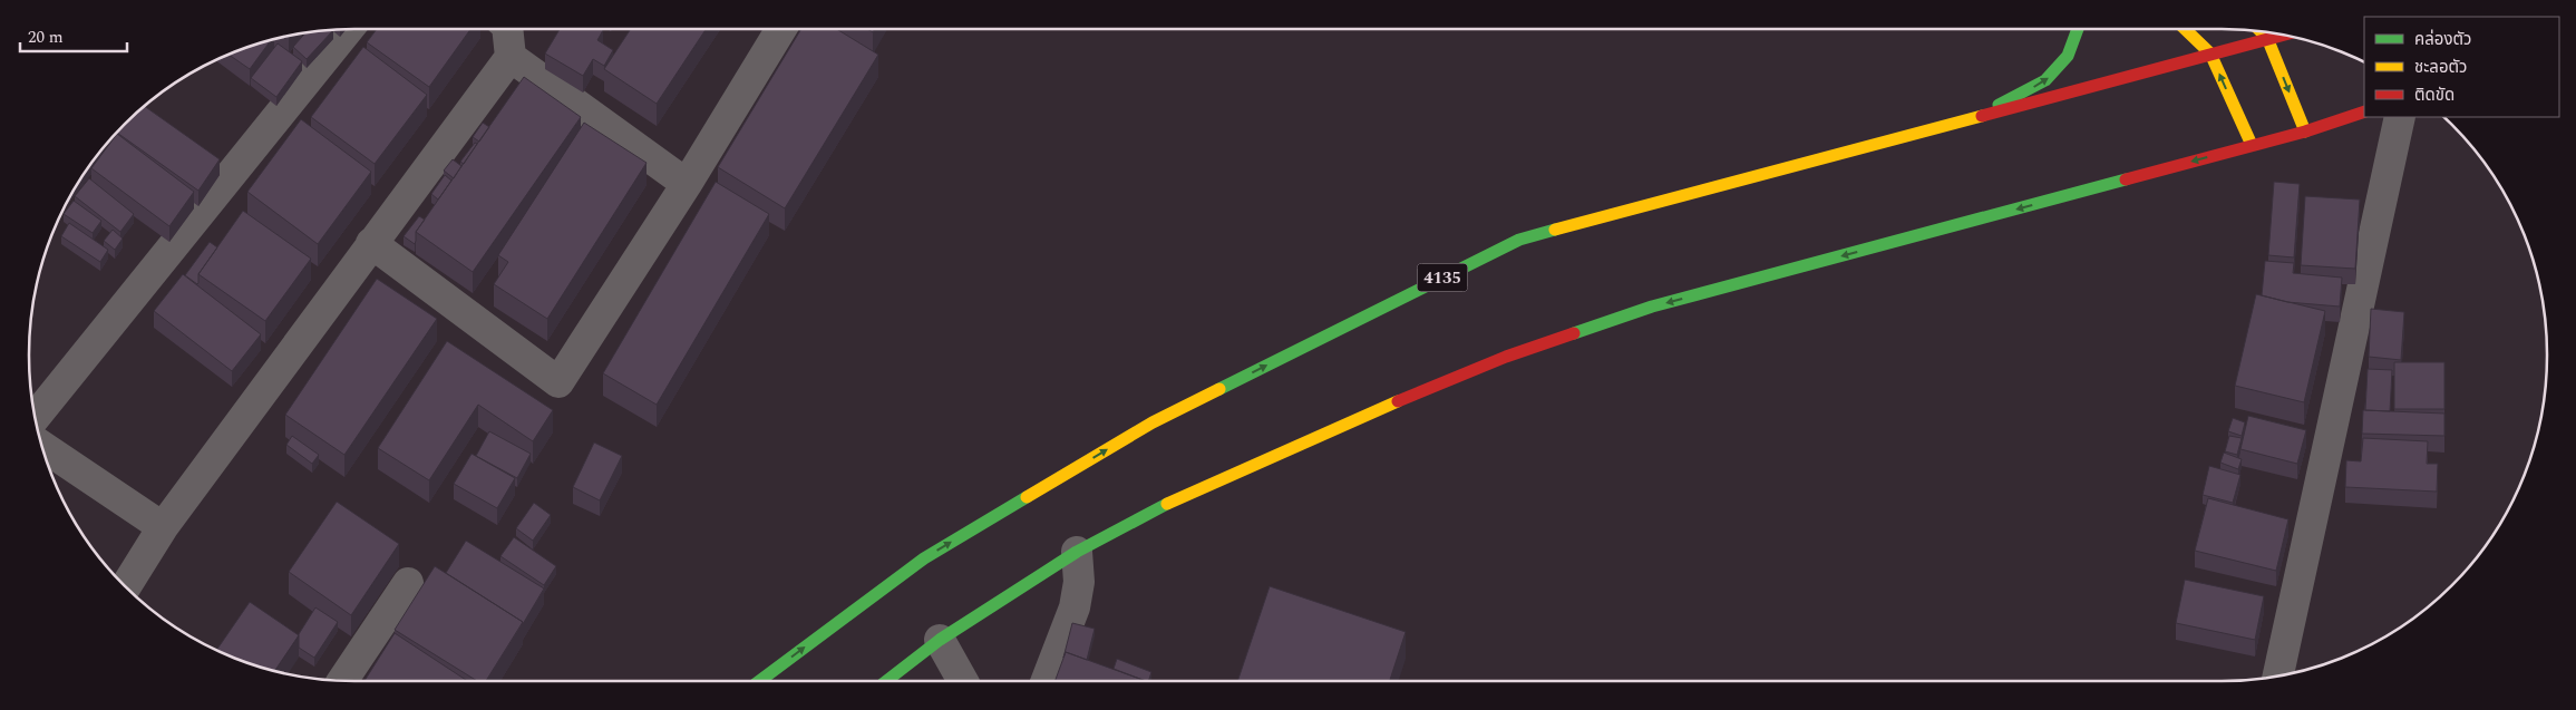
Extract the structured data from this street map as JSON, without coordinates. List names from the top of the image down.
{
  "streets": {
    "main road": ["4135"]
  },
  "legend": ["คล่องตัว", "ชะลอตัว", "ติดขัด"],
  "scale_bar": "20 m"
}
